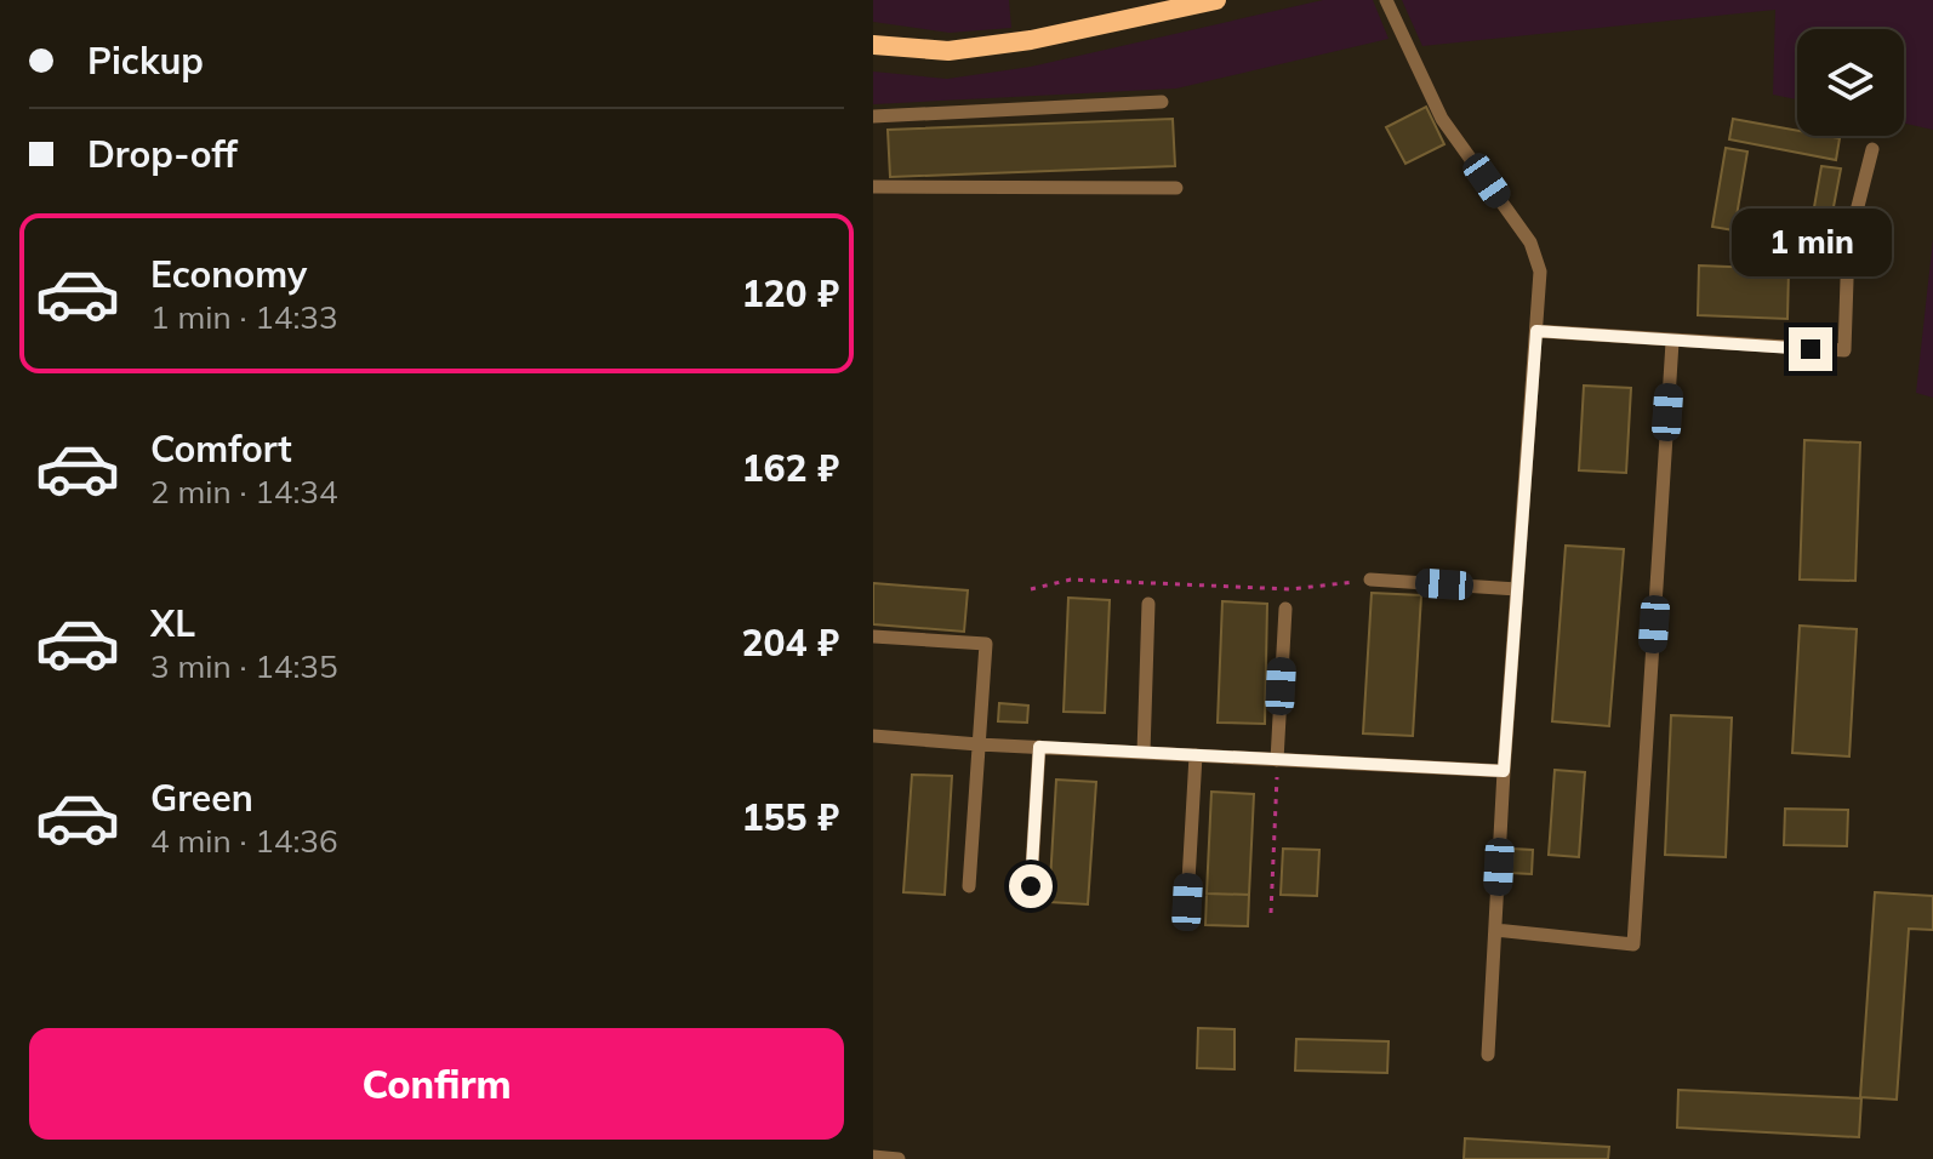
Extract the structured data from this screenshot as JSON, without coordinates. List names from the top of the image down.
{
  "page": {
    "banner": ["Pickup", "Drop-off"],
    "bubble": "1 min",
    "list": [
      {
        "name": "Economy",
        "note": "1 min · 14:33",
        "value": "120 ₽"
      },
      {
        "name": "Comfort",
        "note": "2 min · 14:34",
        "value": "162 ₽"
      },
      {
        "name": "XL",
        "note": "3 min · 14:35",
        "value": "204 ₽"
      },
      {
        "name": "Green",
        "note": "4 min · 14:36",
        "value": "155 ₽"
      }
    ],
    "buttons": "Confirm"
  }
}
